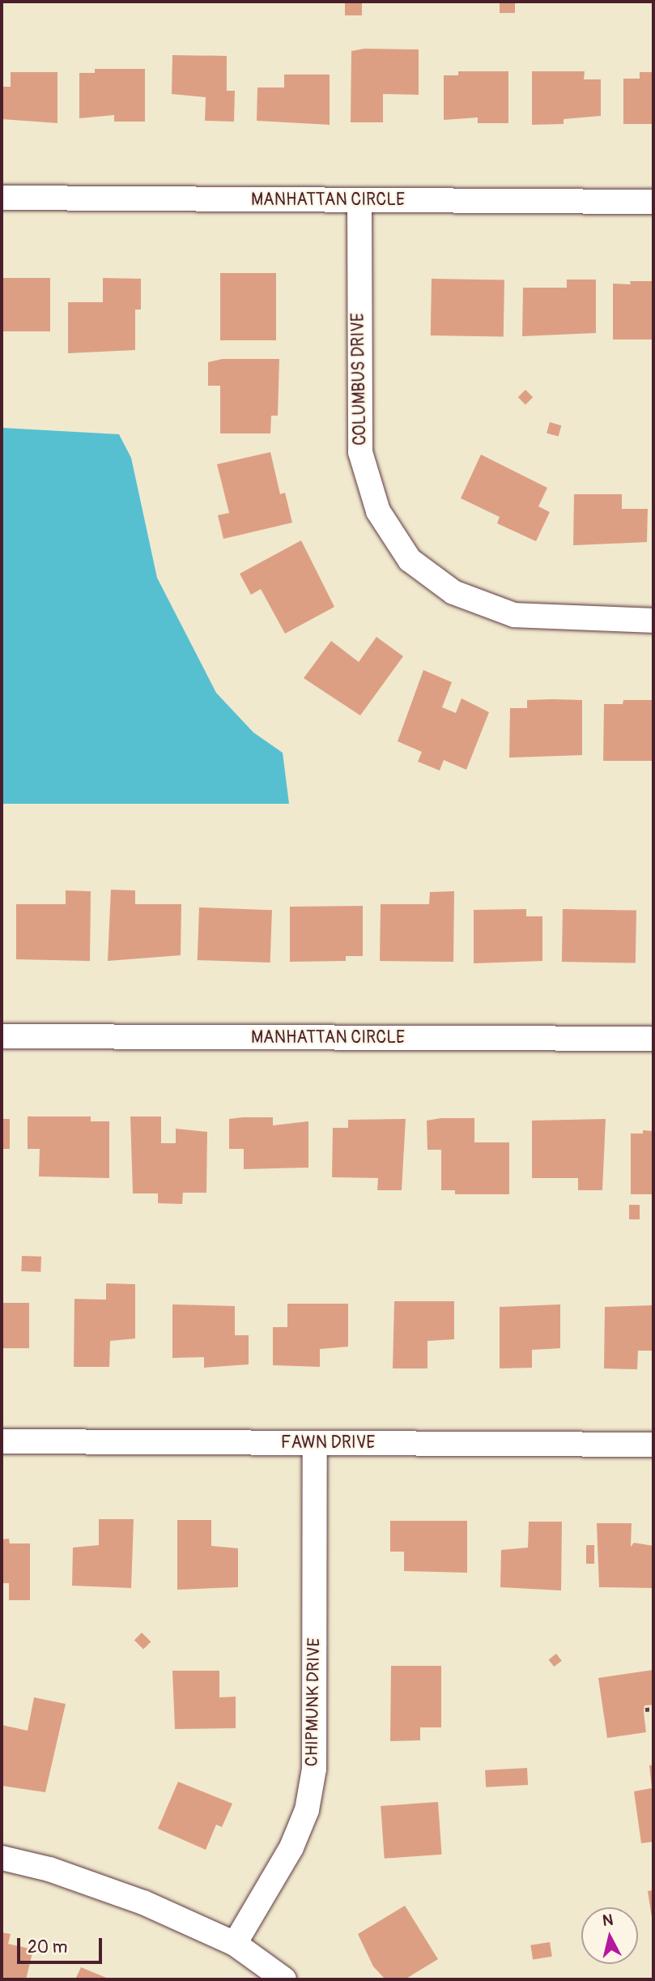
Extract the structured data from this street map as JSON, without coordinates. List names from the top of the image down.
{
  "streets": {
    "street": [
      "MANHATTAN CIRCLE",
      "COLUMBUS DRIVE",
      "FAWN DRIVE",
      "CHIPMUNK DRIVE"
    ]
  },
  "crossings": [
    ["MANHATTAN CIRCLE", "COLUMBUS DRIVE"],
    ["FAWN DRIVE", "CHIPMUNK DRIVE"]
  ],
  "scale_bar": "20 m",
  "north": "top"
}
